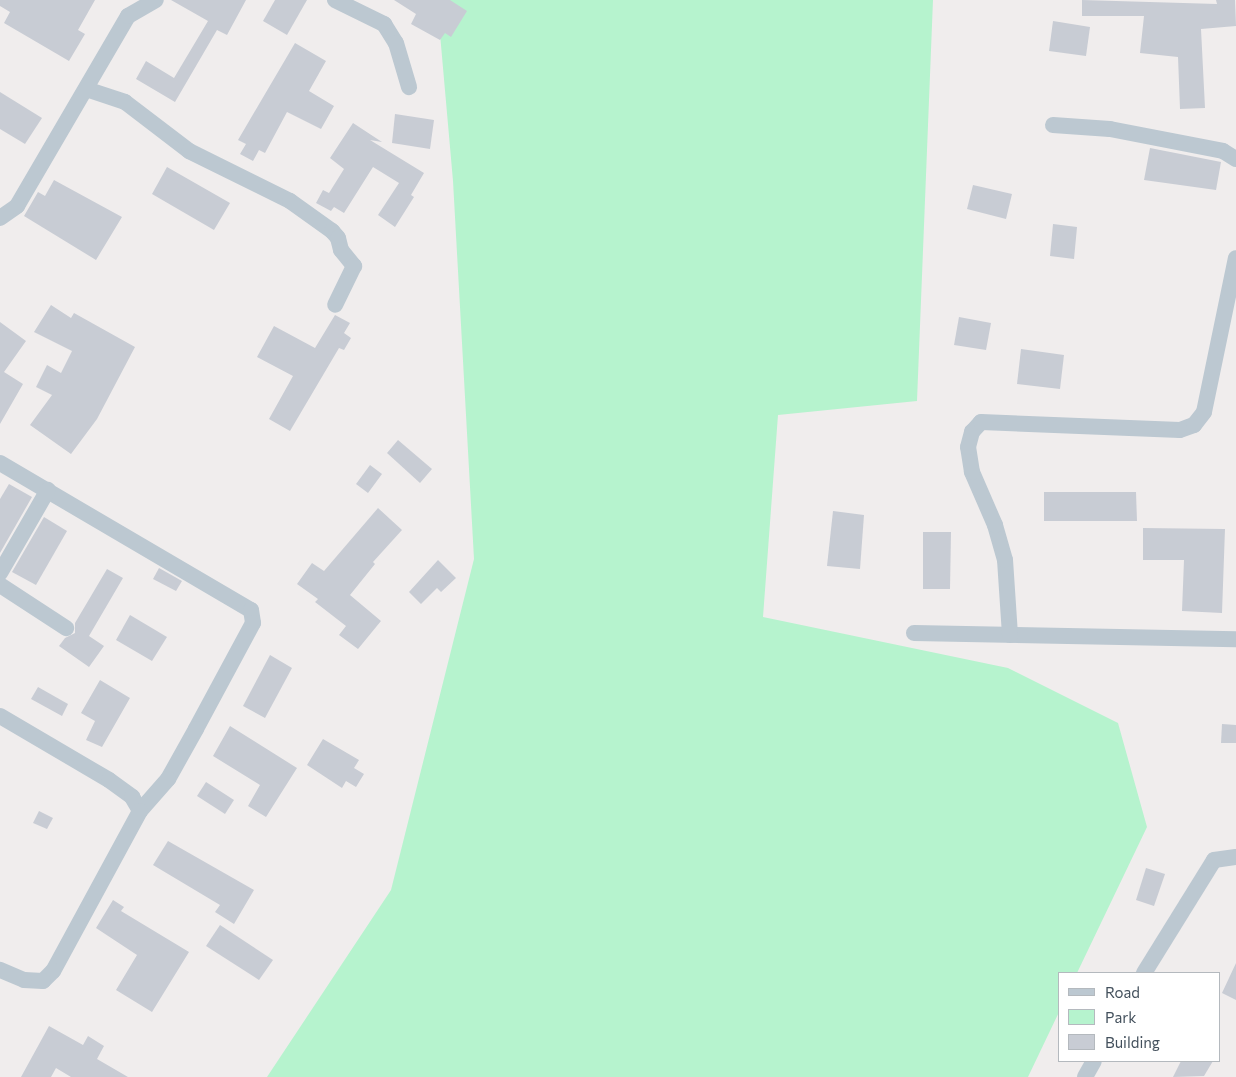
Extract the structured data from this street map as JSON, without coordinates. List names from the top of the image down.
{
  "legend": ["Road", "Park", "Building"]
}
